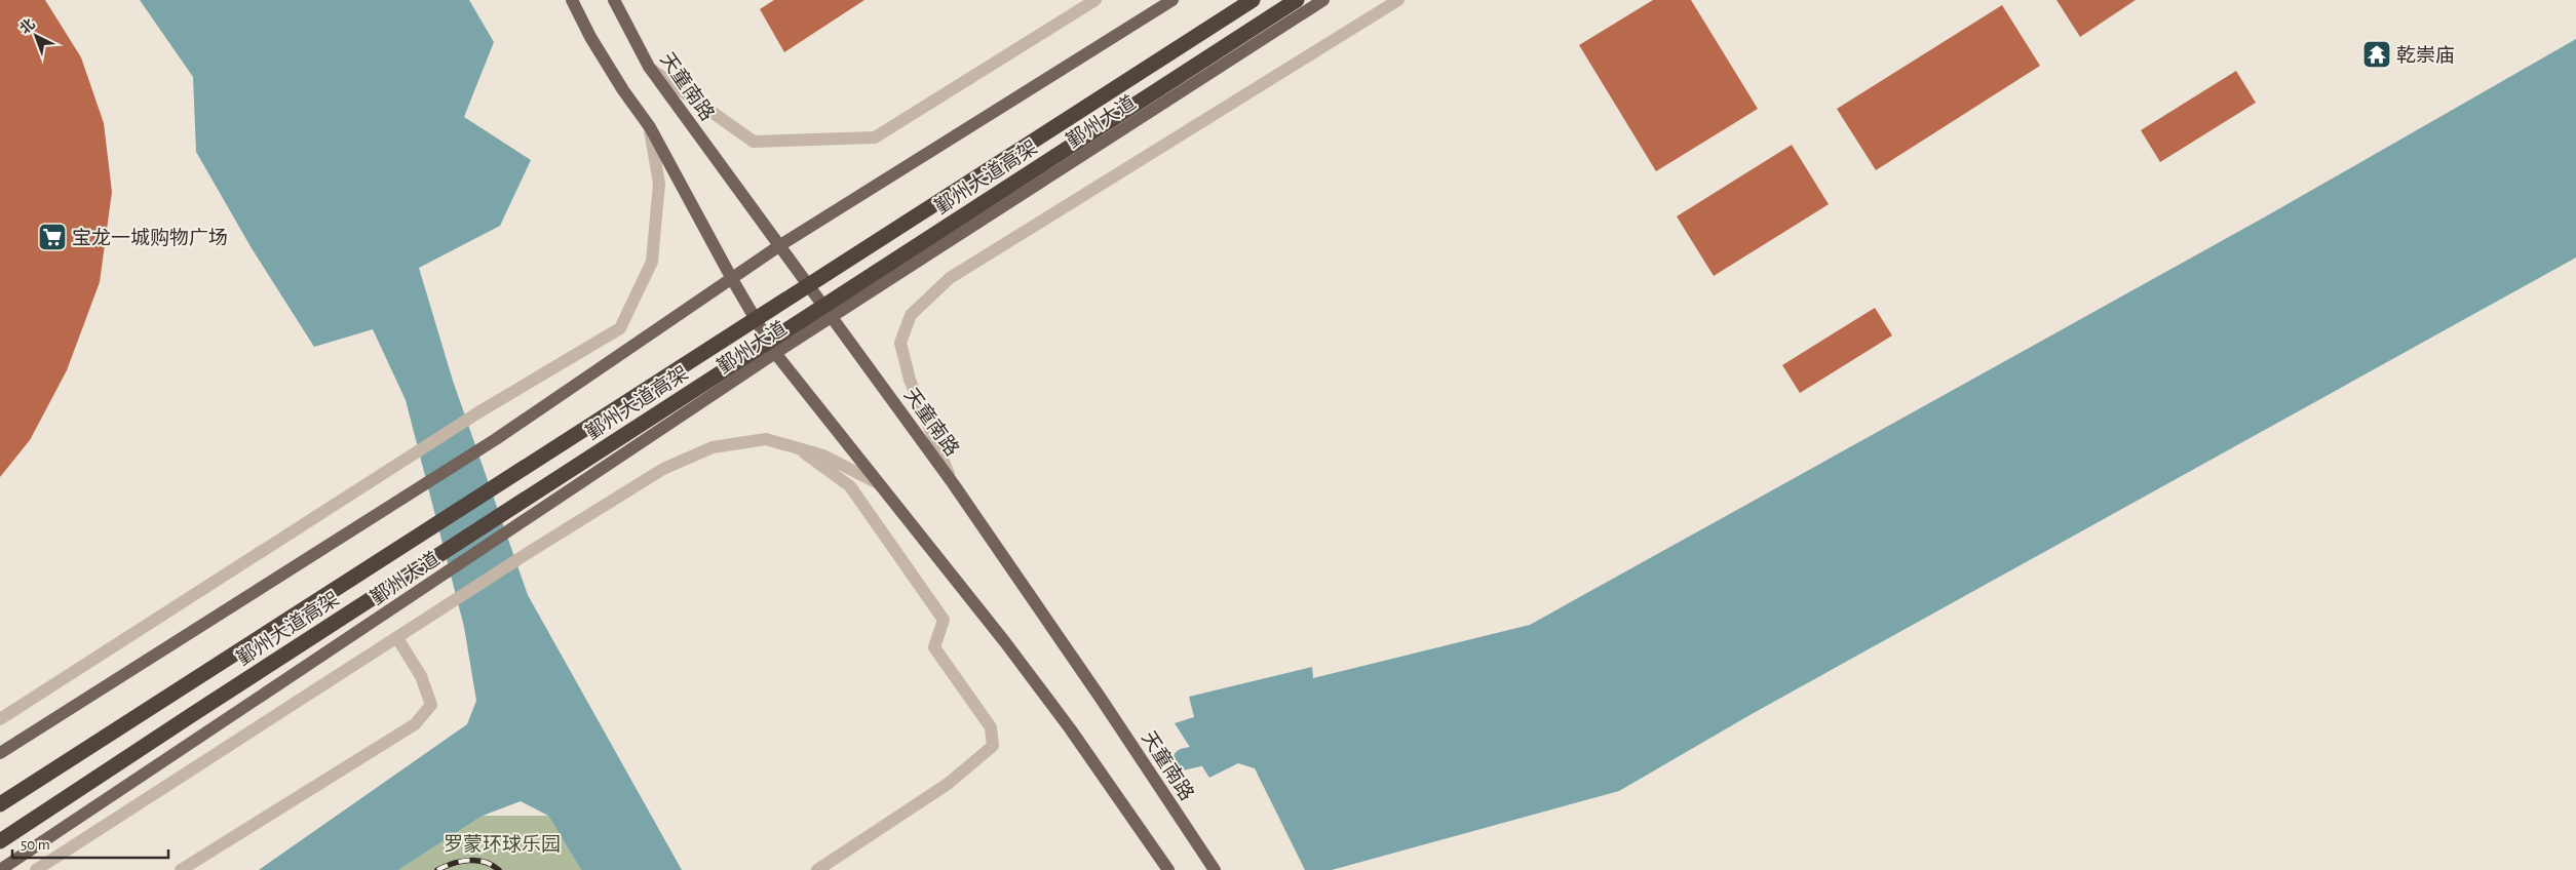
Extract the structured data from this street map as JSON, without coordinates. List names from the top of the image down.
{
  "streets": {
    "highway": ["鄞州大道高架"],
    "main road": ["天童南路", "鄞州大道"]
  },
  "crossings": [
    ["天童南路", "鄞州大道"]
  ],
  "parks": ["罗蒙环球乐园"],
  "places": {
    "temple": ["乾崇庙"],
    "supermarket": ["宝龙一城购物广场"]
  },
  "scale_bar": "50 m",
  "north": "top left"
}
